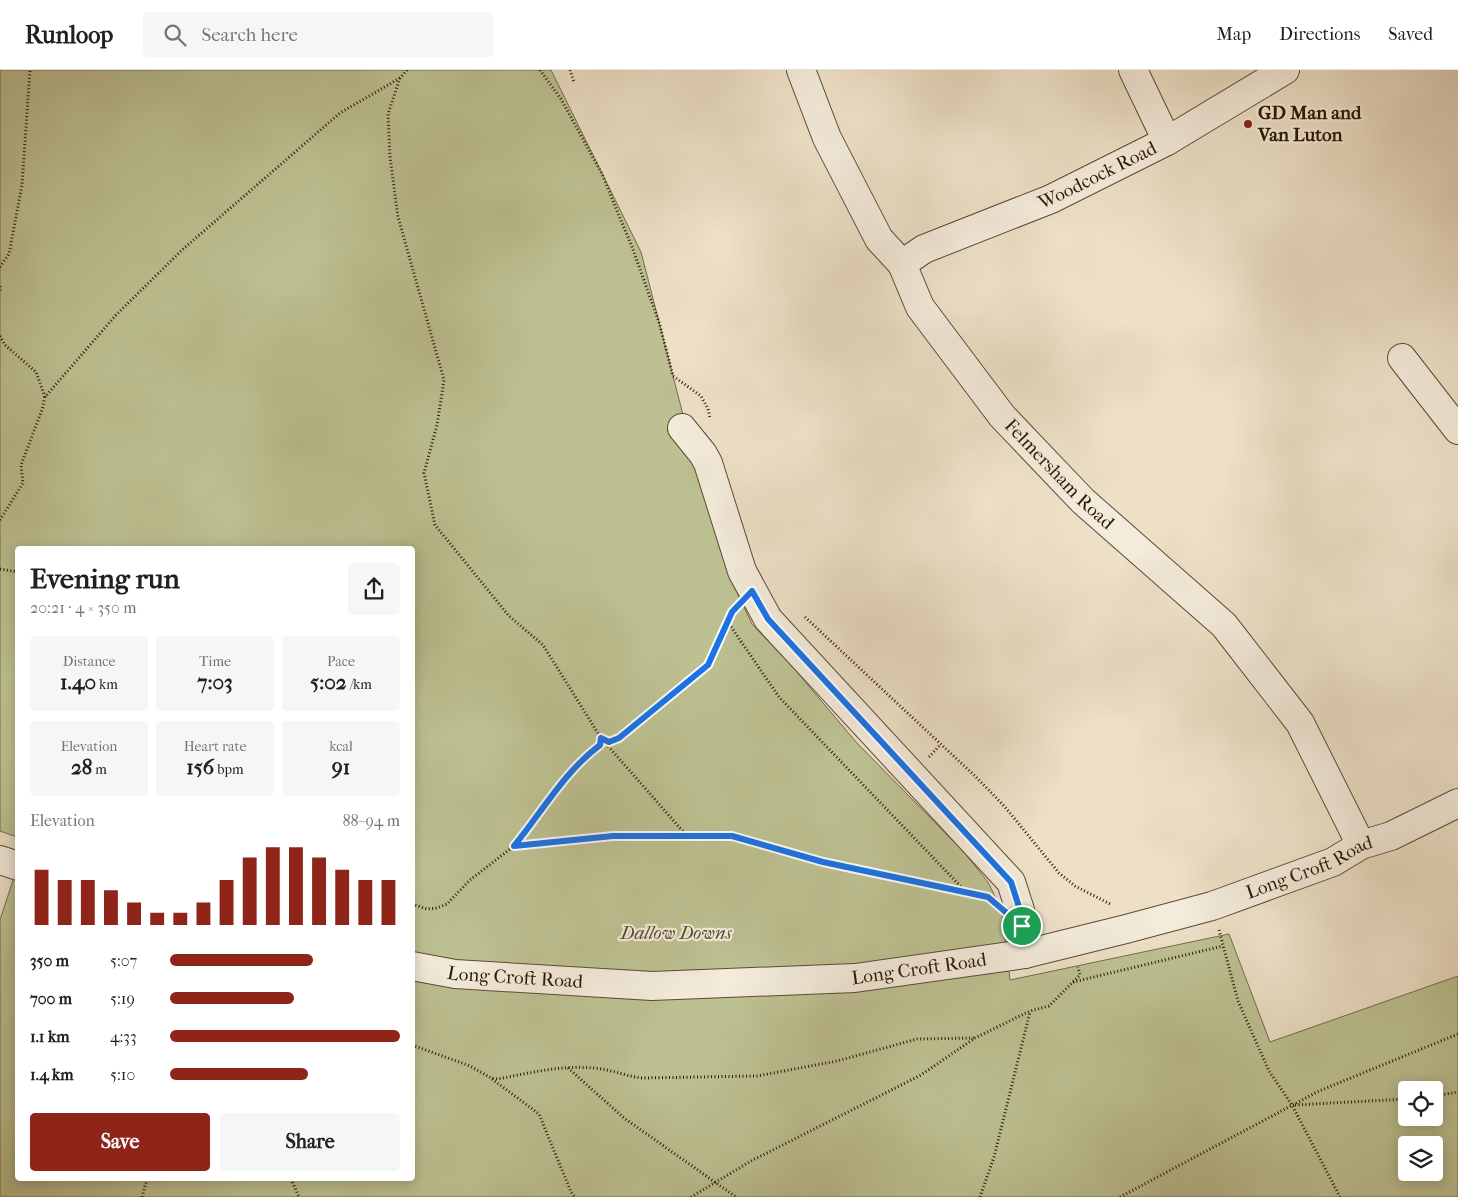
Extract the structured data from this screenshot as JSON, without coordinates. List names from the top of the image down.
{
  "streets": {
    "street": ["Woodcock Road", "Felmersham Road", "Long Croft Road"]
  },
  "crossings": [
    ["Woodcock Road", "Felmersham Road"],
    ["Felmersham Road", "Long Croft Road"]
  ],
  "parks": ["Dallow Downs"],
  "places": ["GD Man and Van Luton"],
  "page": {
    "header": "Runloop",
    "search": "Search here",
    "nav": ["Map", "Directions", "Saved"],
    "heading": ["Evening run", "20:21 · 4 × 350 m"],
    "stats": [
      ["Distance", "1.40 km"],
      ["Time", "7:03"],
      ["Pace", "5:02 /km"],
      ["Elevation", "28 m"],
      ["Heart rate", "156 bpm"],
      ["kcal", "91"]
    ],
    "chart": ["Elevation", "88–94 m"],
    "list": [
      {
        "name": "350 m",
        "note": "5:07"
      },
      {
        "name": "700 m",
        "note": "5:19"
      },
      {
        "name": "1.1 km",
        "note": "4:33"
      },
      {
        "name": "1.4 km",
        "note": "5:10"
      }
    ],
    "buttons": ["Save", "Share"]
  }
}
